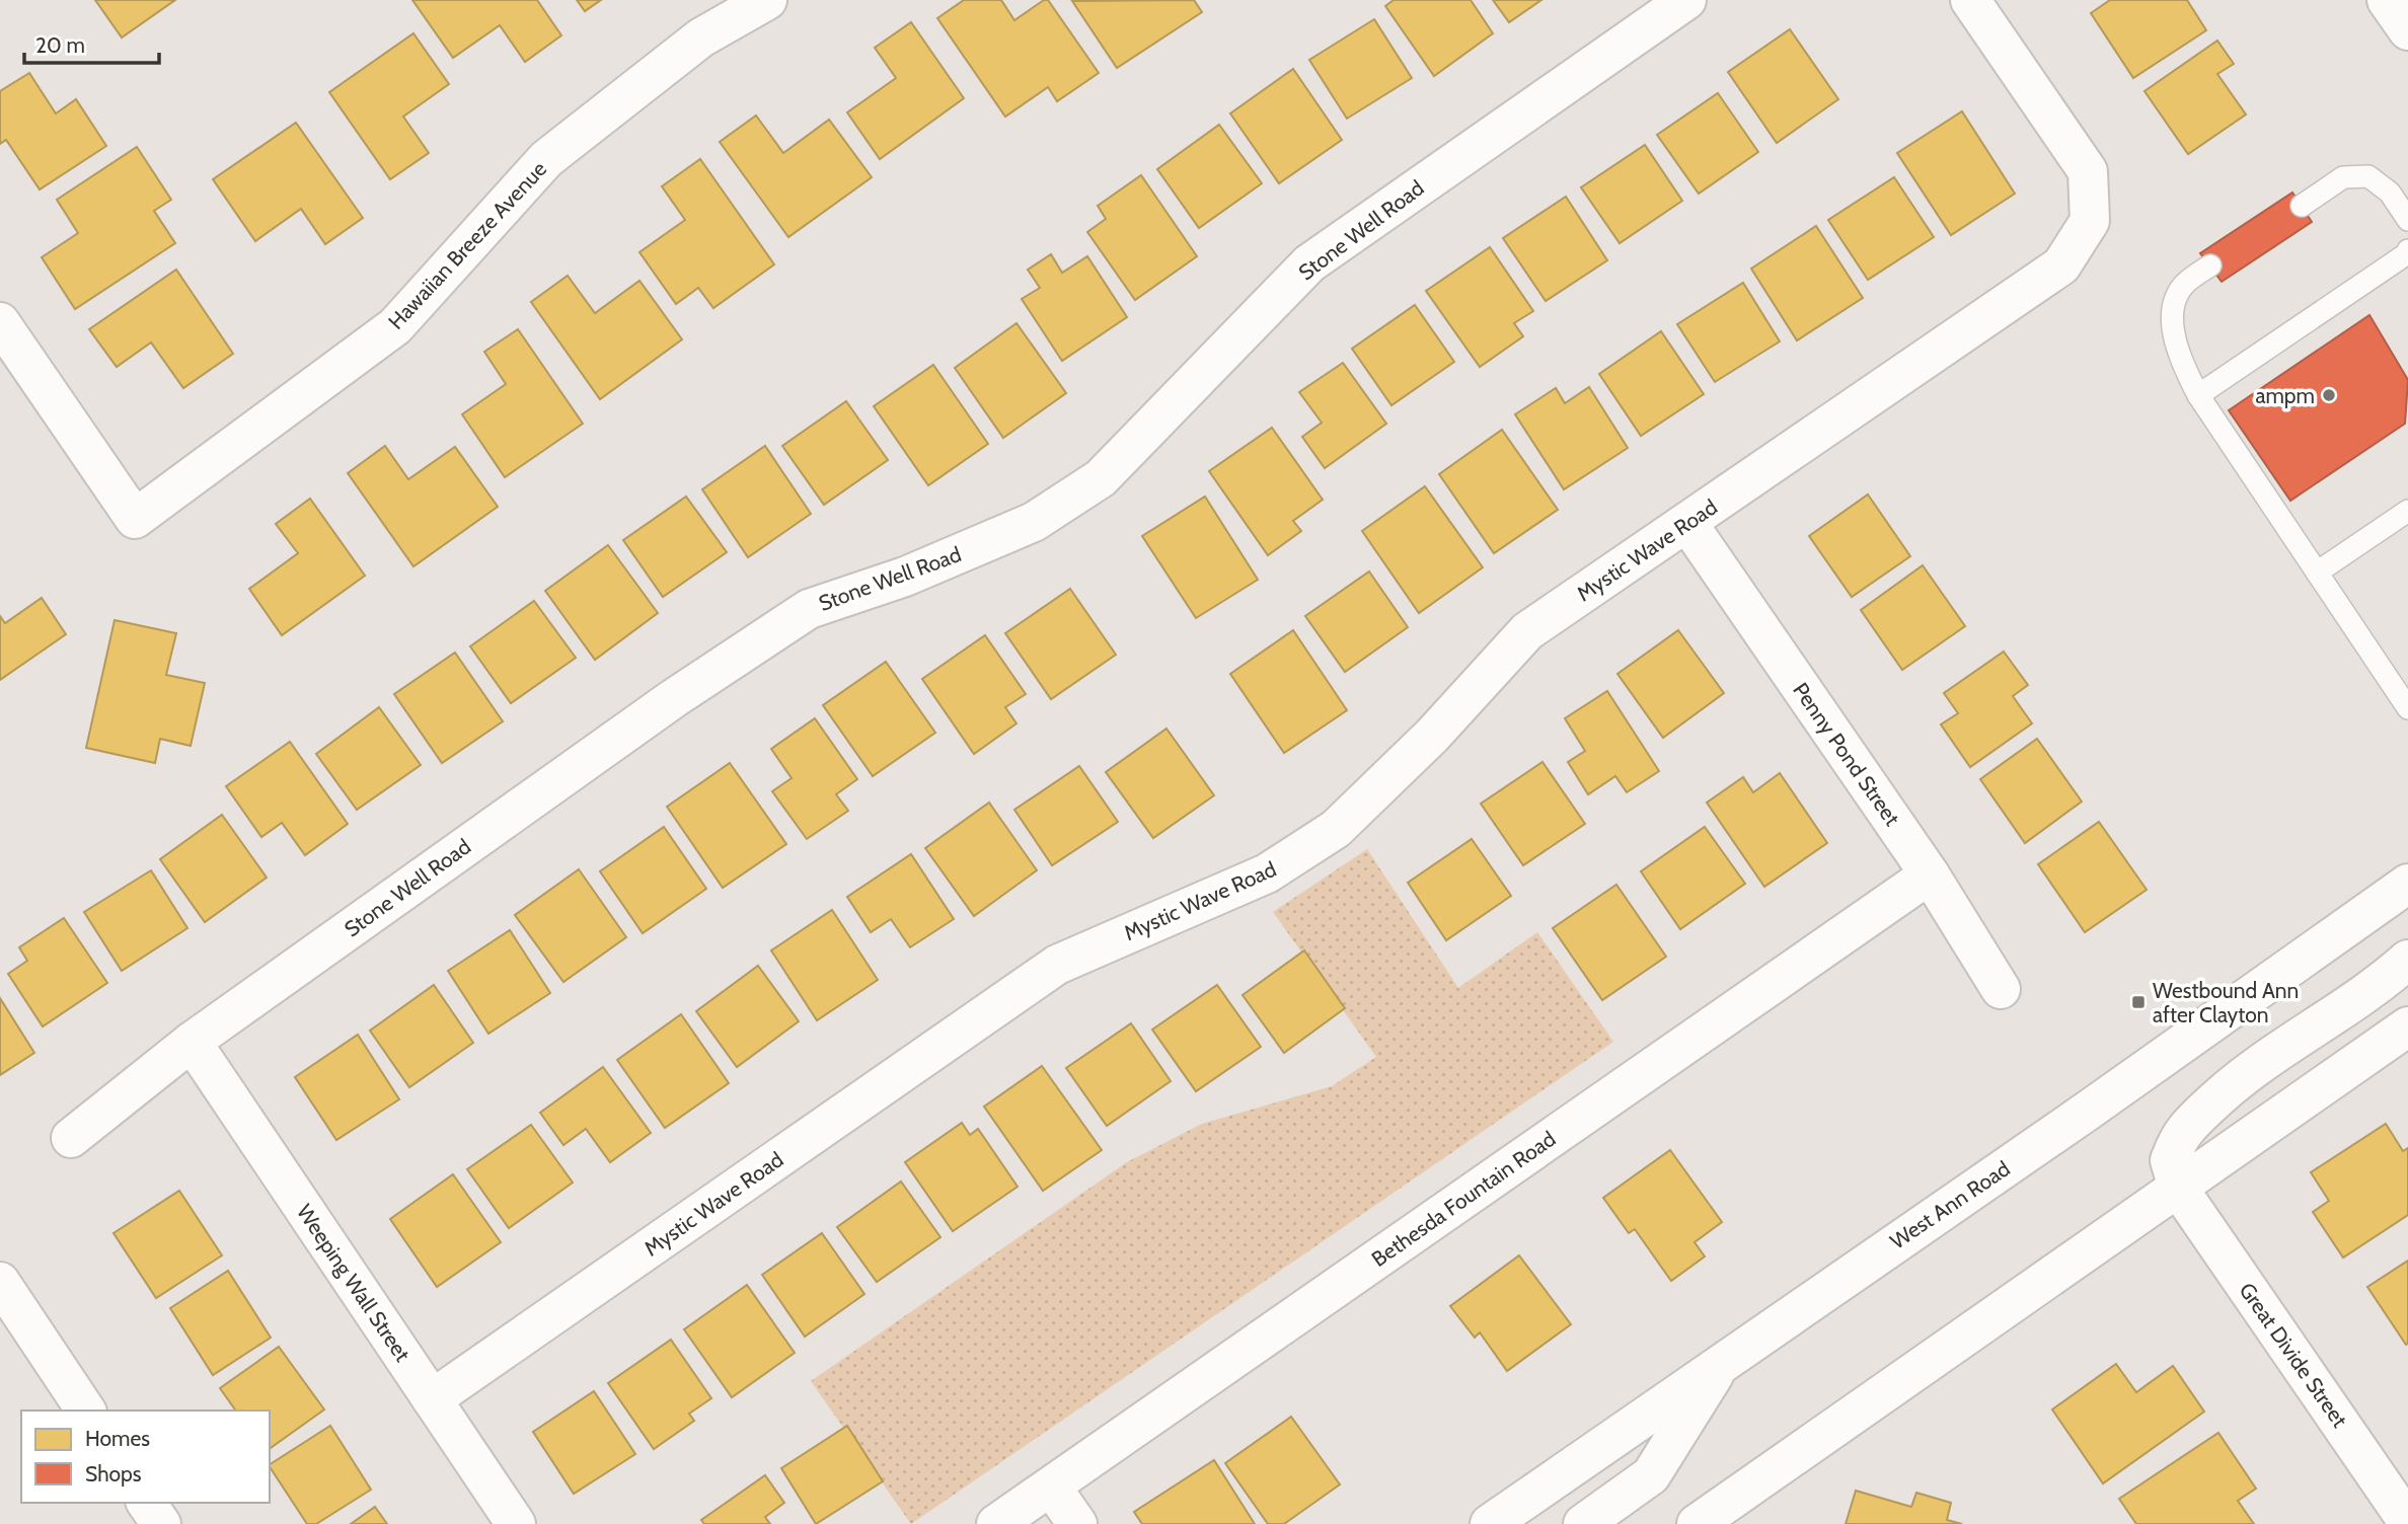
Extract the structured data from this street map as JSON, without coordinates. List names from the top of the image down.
{
  "streets": {
    "street": [
      "Stone Well Road",
      "Hawaiian Breeze Avenue",
      "Mystic Wave Road",
      "Penny Pond Street",
      "Bethesda Fountain Road",
      "West Ann Road",
      "Weeping Wall Street",
      "Great Divide Street"
    ]
  },
  "crossings": [
    ["Stone Well Road", "Weeping Wall Street"],
    ["Mystic Wave Road", "Penny Pond Street"],
    ["Mystic Wave Road", "Weeping Wall Street"],
    ["Penny Pond Street", "Bethesda Fountain Road"]
  ],
  "places": {
    "other": ["ampm"],
    "transit": ["Westbound Ann after Clayton"]
  },
  "legend": ["Homes", "Shops"],
  "scale_bar": "20 m"
}
